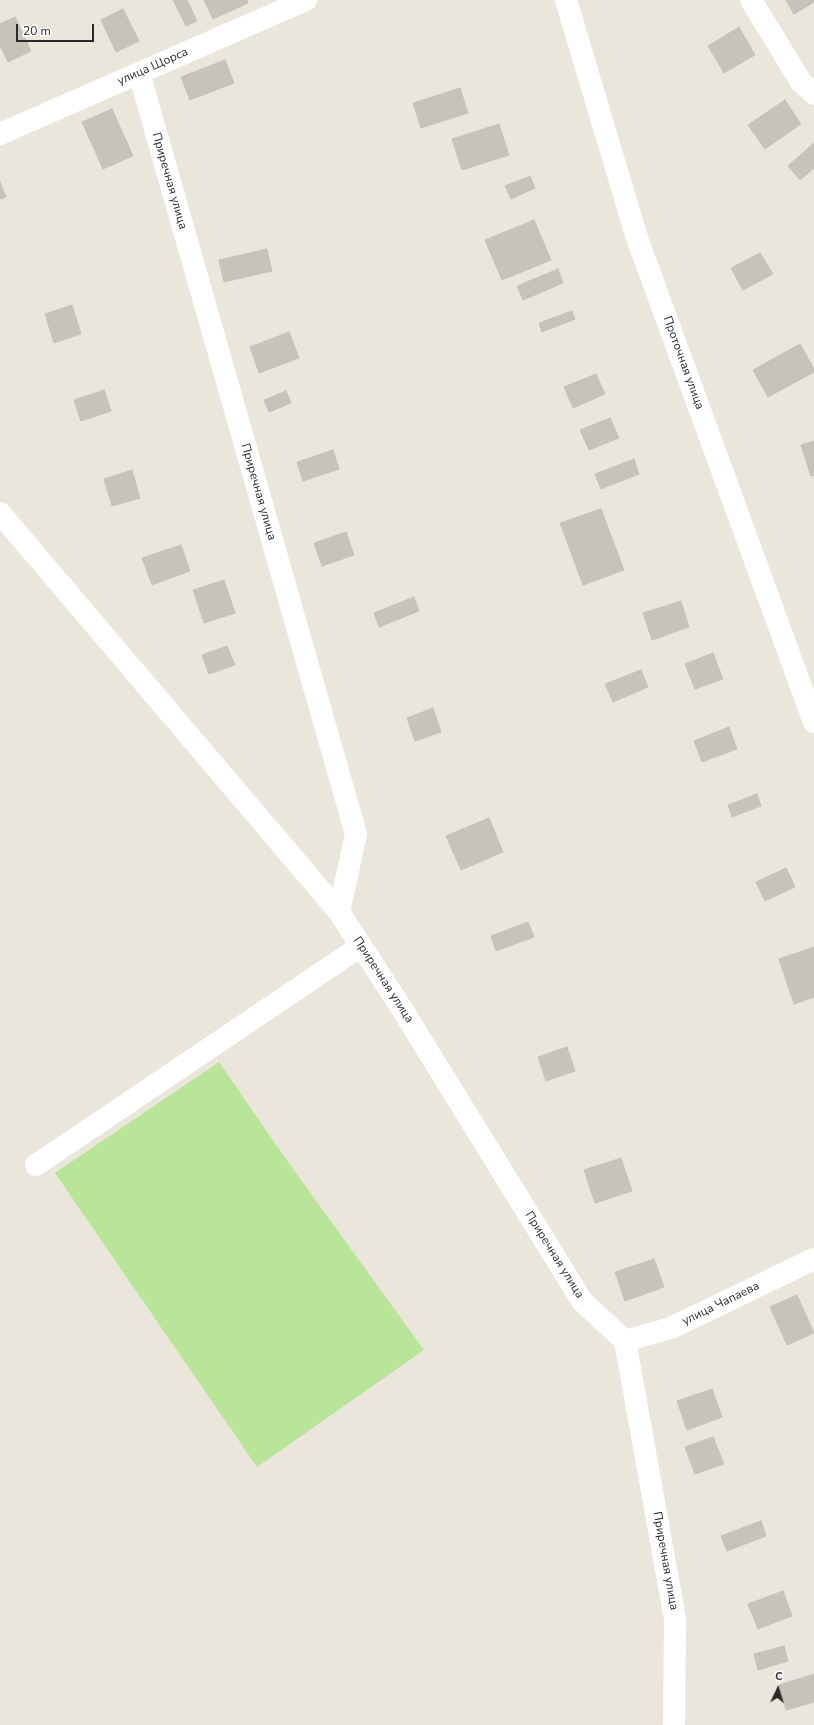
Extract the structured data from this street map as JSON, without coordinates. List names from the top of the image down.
{
  "streets": {
    "street": [
      "улица Щорса",
      "Приречная улица",
      "Проточная улица",
      "улица Чапаева"
    ]
  },
  "crossings": [
    ["улица Щорса", "Приречная улица"],
    ["Приречная улица", "улица Чапаева"]
  ],
  "scale_bar": "20 m",
  "north": "top"
}
